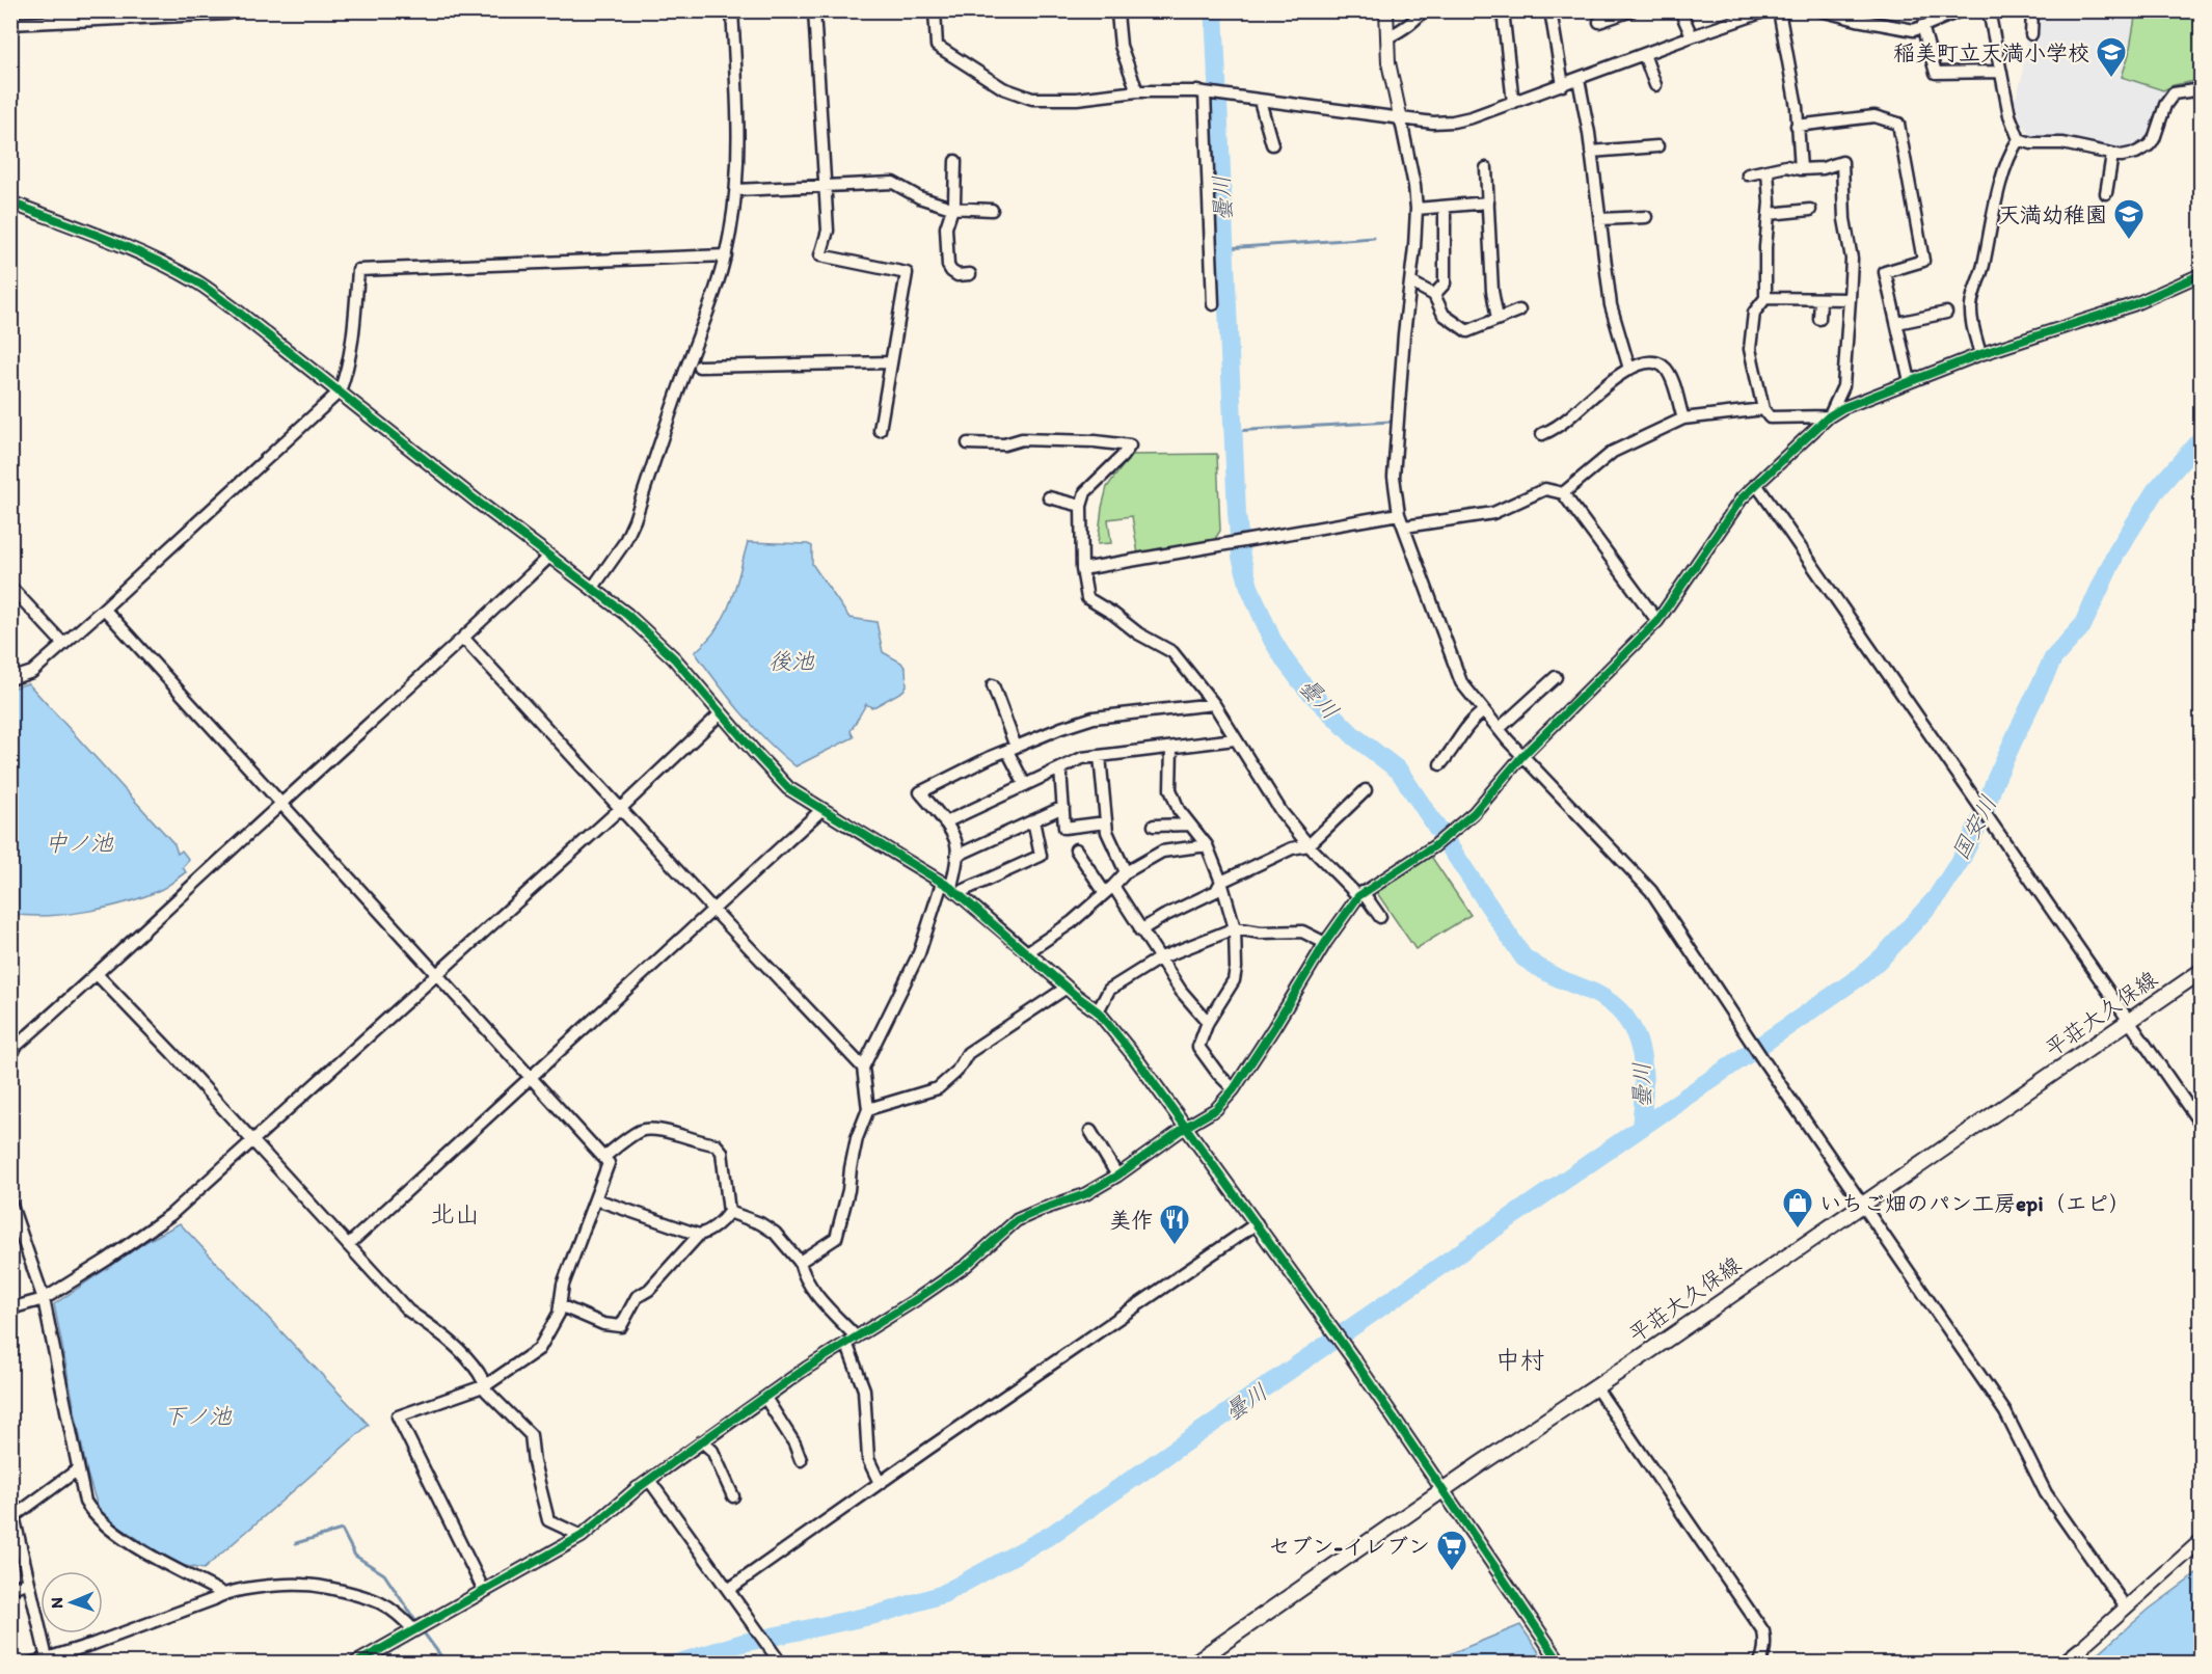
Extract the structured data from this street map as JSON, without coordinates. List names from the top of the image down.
{
  "streets": {
    "main road": ["平荘大久保線"]
  },
  "districts": ["北山", "中村"],
  "water": [
    "曇川",
    "後池",
    "国安川",
    "中ノ池",
    "下ノ池"
  ],
  "places": {
    "school or university": ["稲美町立天満小学校", "天満幼稚園"],
    "shop": ["いちご畑のパン工房epi（エピ）"],
    "restaurant": ["美作"],
    "supermarket": ["セブン-イレブン"]
  },
  "north": "left"
}
